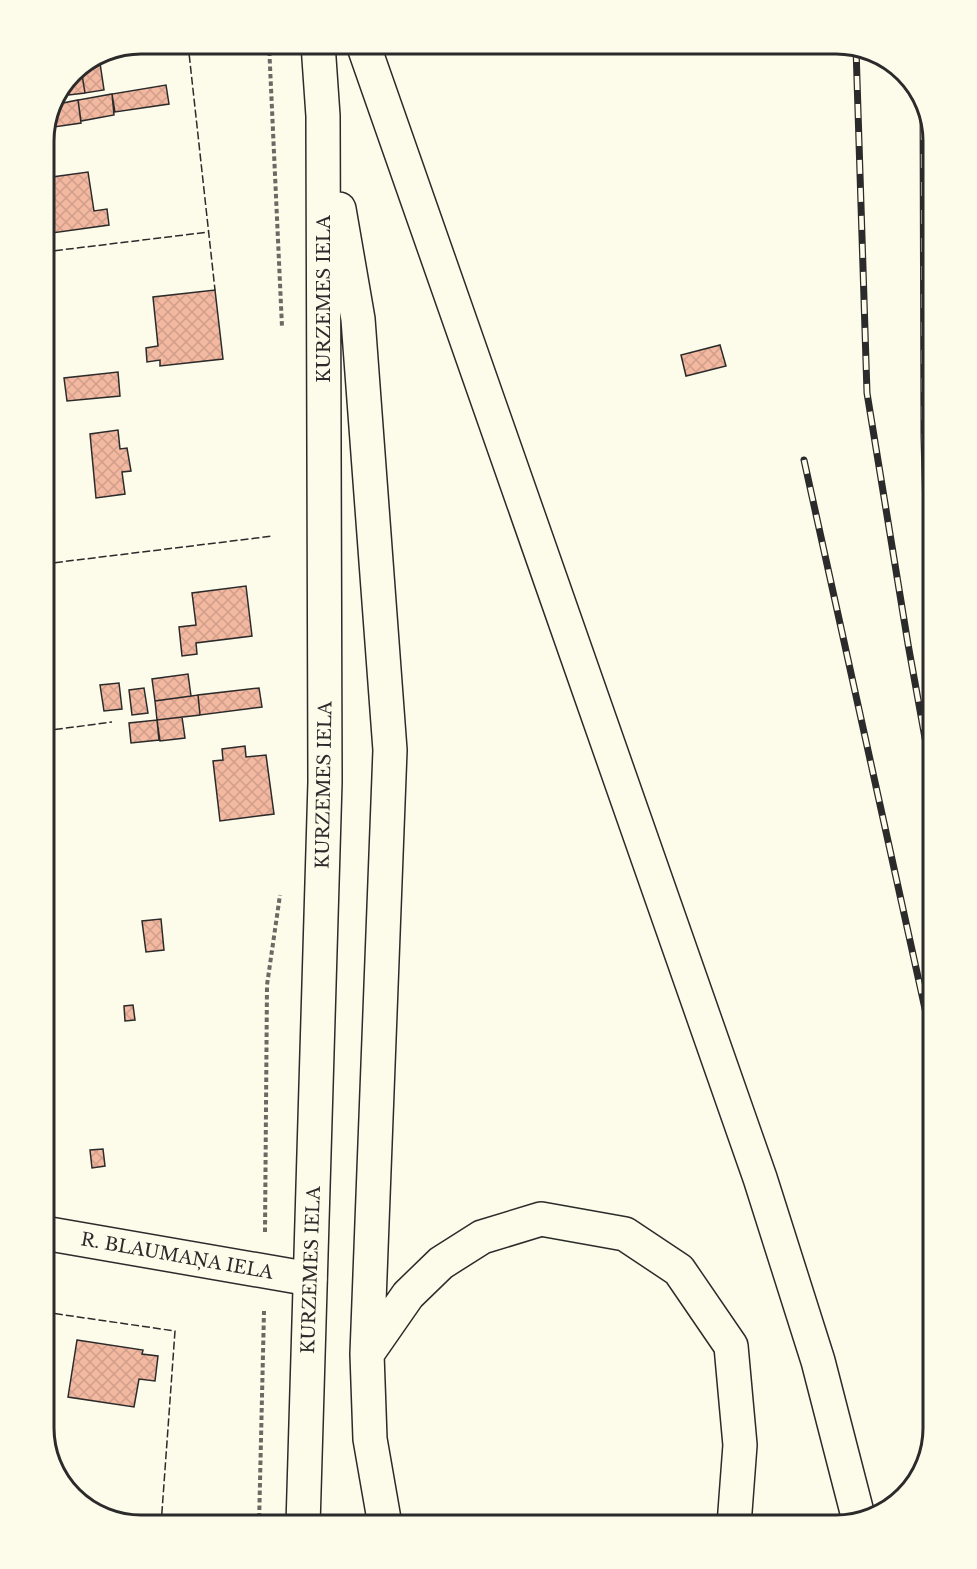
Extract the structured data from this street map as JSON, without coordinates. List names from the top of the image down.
{
  "streets": {
    "main road": ["KURZEMES IELA", "R. BLAUMAŅA IELA"]
  },
  "crossings": [
    ["KURZEMES IELA", "R. BLAUMAŅA IELA"]
  ]
}
